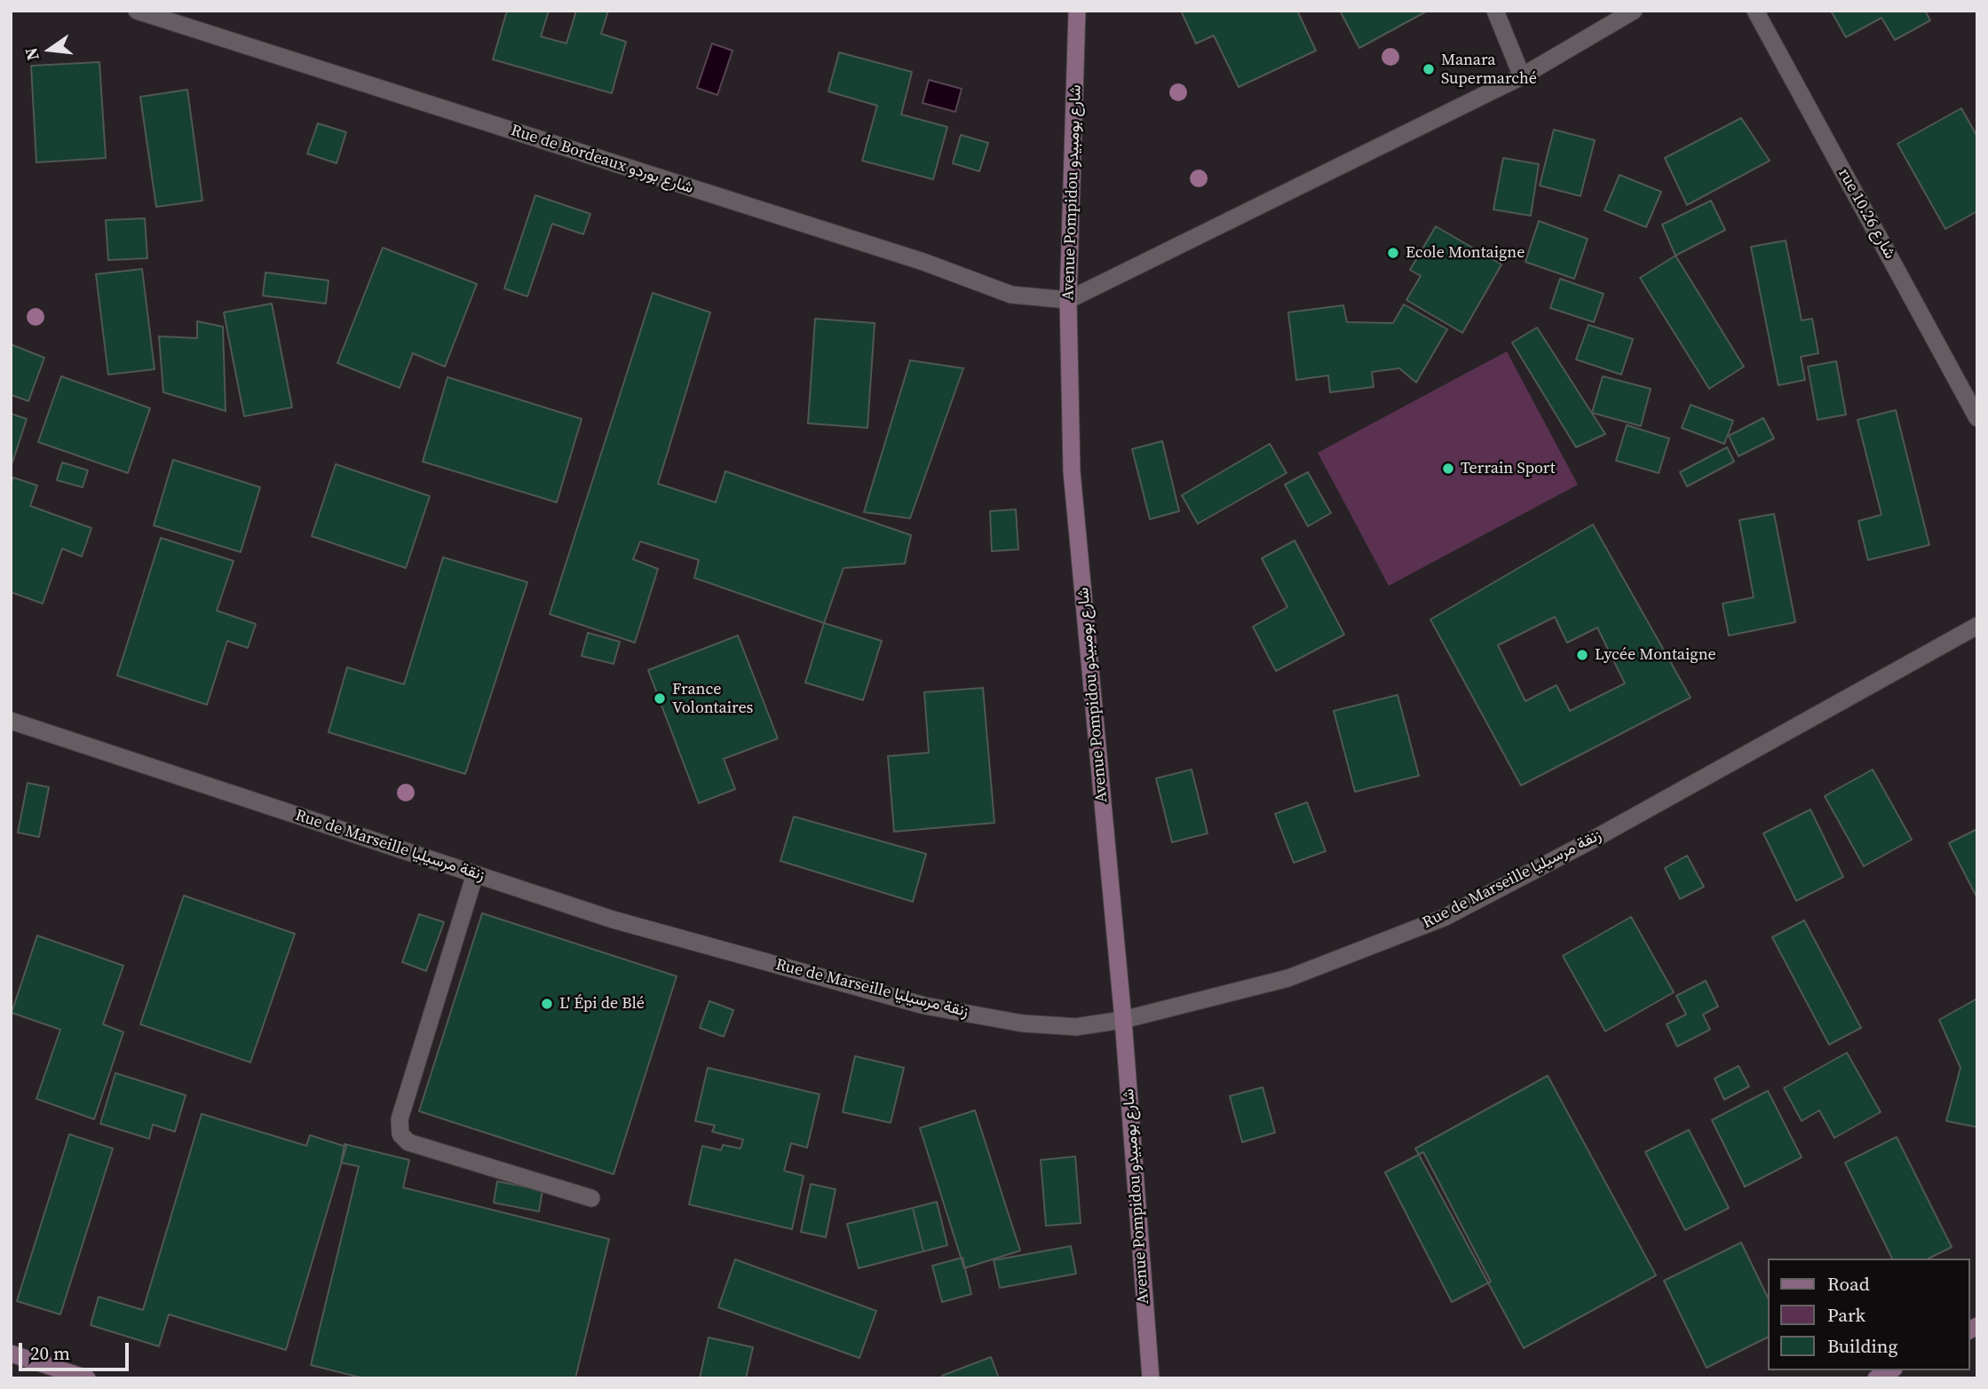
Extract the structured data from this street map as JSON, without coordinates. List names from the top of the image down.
{
  "streets": {
    "main road": ["Avenue Pompidou شارع بومبيدو"],
    "street": ["Rue de Bordeaux شارع بوردو", "rue 10.26 شارع", "Rue de Marseille زنقة مرسيليا"]
  },
  "crossings": [
    ["Rue de Bordeaux شارع بوردو", "Avenue Pompidou شارع بومبيدو"],
    ["Avenue Pompidou شارع بومبيدو", "Rue de Marseille زنقة مرسيليا"]
  ],
  "places": [
    "Manara Supermarché",
    "Ecole Montaigne",
    "Terrain Sport",
    "Lycée Montaigne",
    "France Volontaires",
    "L' Épi de Blé"
  ],
  "legend": ["Road", "Park", "Building"],
  "scale_bar": "20 m",
  "north": "left"
}
